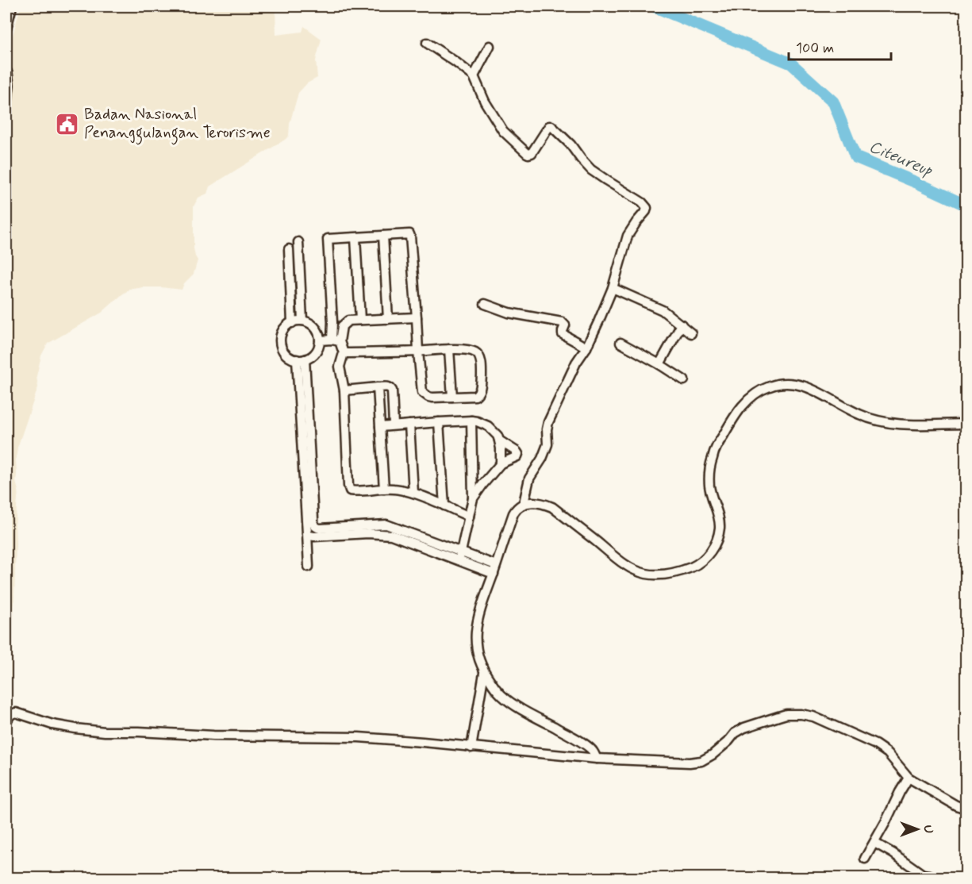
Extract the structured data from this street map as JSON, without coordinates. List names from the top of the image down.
{
  "water": ["Citeureup"],
  "places": {
    "public building": ["Badan Nasional Penanggulangan Terorisme"]
  },
  "scale_bar": "100 m",
  "north": "right"
}
